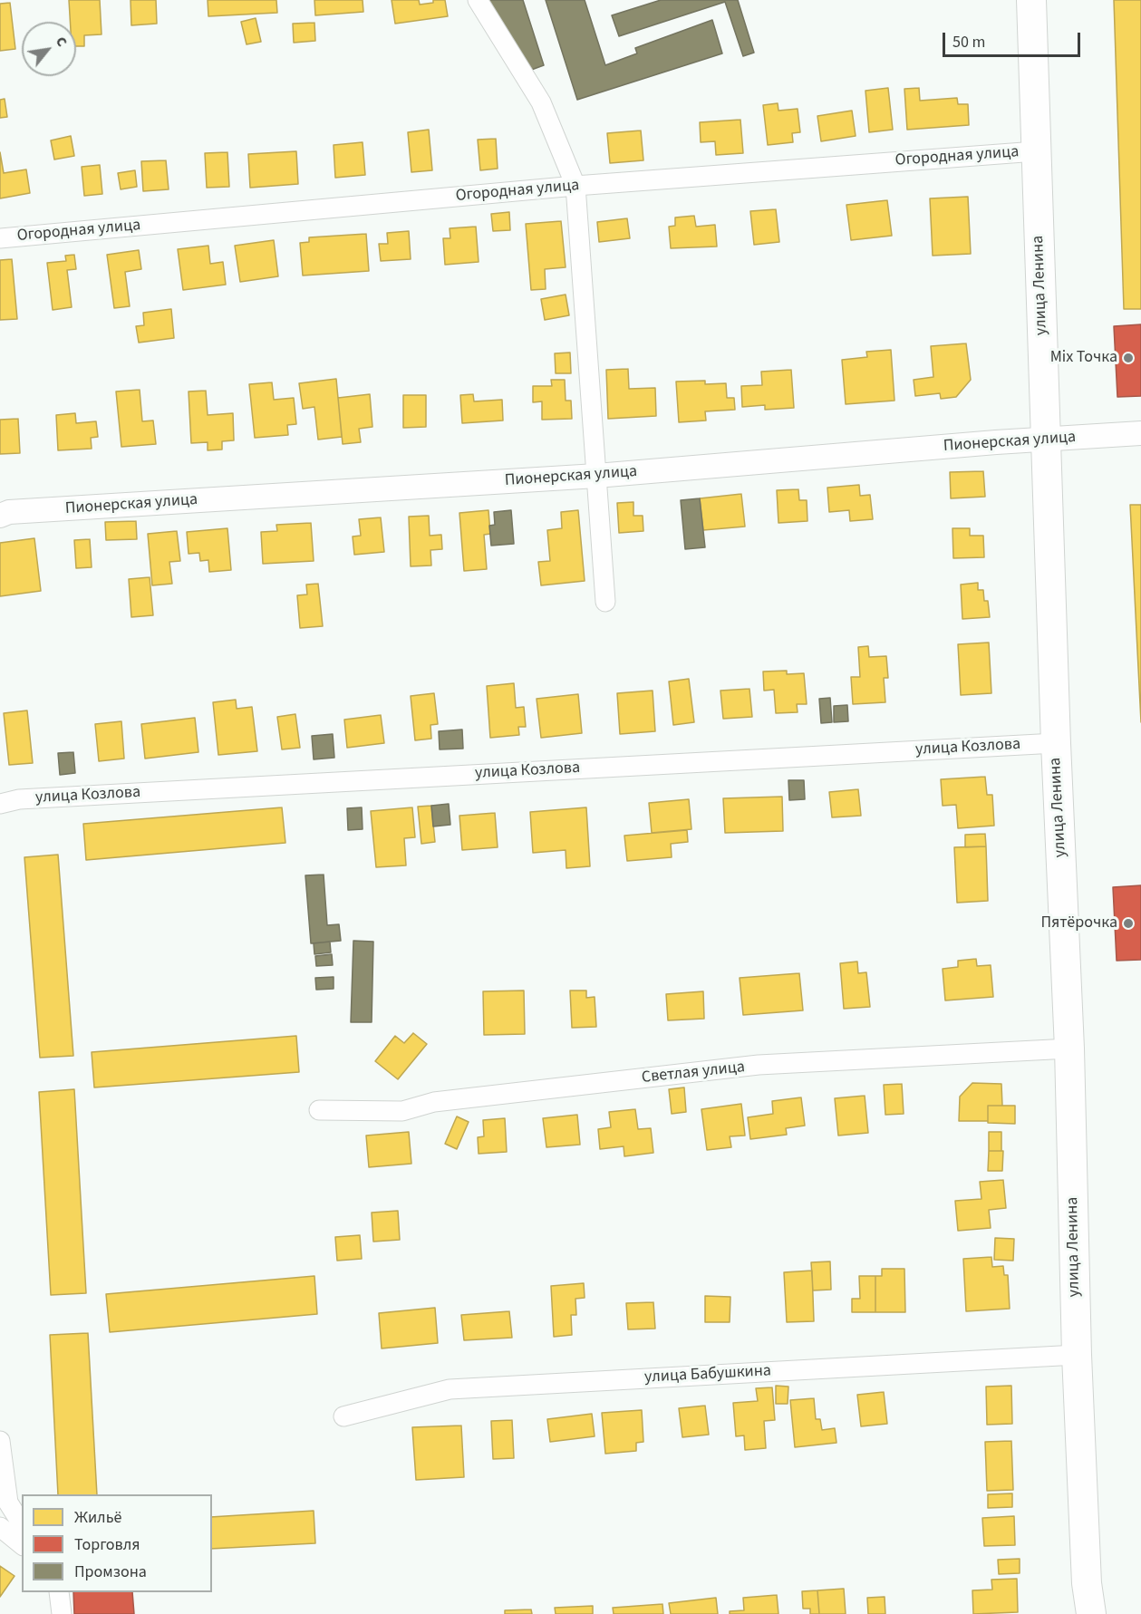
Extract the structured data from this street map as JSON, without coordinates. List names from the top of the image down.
{
  "streets": {
    "main road": ["улица Ленина"],
    "street": [
      "Огородная улица",
      "Пионерская улица",
      "улица Козлова",
      "Светлая улица",
      "улица Бабушкина"
    ]
  },
  "crossings": [
    ["Огородная улица", "улица Ленина"],
    ["улица Ленина", "Пионерская улица"],
    ["улица Ленина", "улица Козлова"],
    ["улица Ленина", "Светлая улица"],
    ["улица Ленина", "улица Бабушкина"]
  ],
  "places": ["Mix Точка", "Пятёрочка"],
  "legend": ["Жильё", "Торговля", "Промзона"],
  "scale_bar": "50 m",
  "north": "top right"
}
